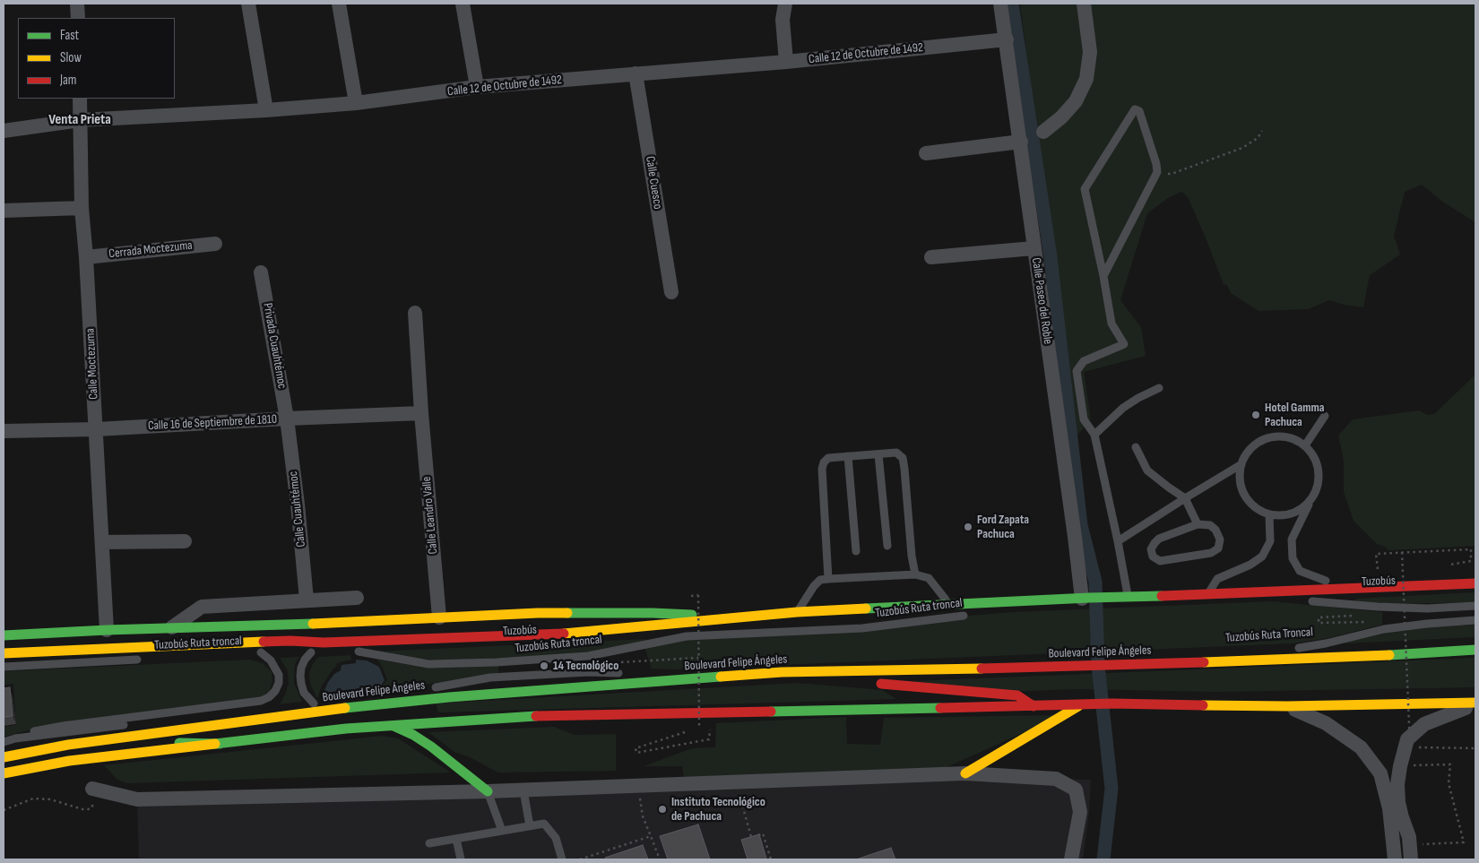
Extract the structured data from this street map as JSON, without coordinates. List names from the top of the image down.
{
  "streets": {
    "main road": ["Boulevard Felipe Ángeles"],
    "street": [
      "Calle 12 de Octubre de 1492",
      "Calle Cuesco",
      "Cerrada Moctezuma",
      "Calle Paseo del Roble",
      "Privada Cuauhtémoc",
      "Calle Moctezuma",
      "Calle 16 de Septiembre de 1810",
      "Calle Cuauhtémoc",
      "Calle Leandro Valle"
    ],
    "lane": ["Tuzobús", "Tuzobús Ruta troncal", "Tuzobús Ruta Troncal"]
  },
  "crossings": [
    ["Calle 12 de Octubre de 1492", "Calle Cuesco"],
    ["Calle 12 de Octubre de 1492", "Calle Paseo del Roble"],
    ["Calle 12 de Octubre de 1492", "Calle Moctezuma"],
    ["Cerrada Moctezuma", "Calle Moctezuma"],
    ["Privada Cuauhtémoc", "Calle 16 de Septiembre de 1810"],
    ["Privada Cuauhtémoc", "Calle Cuauhtémoc"],
    ["Calle Moctezuma", "Calle 16 de Septiembre de 1810"],
    ["Calle 16 de Septiembre de 1810", "Calle Cuauhtémoc"],
    ["Calle 16 de Septiembre de 1810", "Calle Leandro Valle"],
    ["Tuzobús", "Tuzobús Ruta troncal"]
  ],
  "districts": ["Venta Prieta"],
  "places": [
    "Hotel Gamma Pachuca",
    "Ford Zapata Pachuca",
    "14 Tecnológico",
    "Instituto Tecnológico de Pachuca"
  ],
  "legend": ["Fast", "Slow", "Jam"]
}
